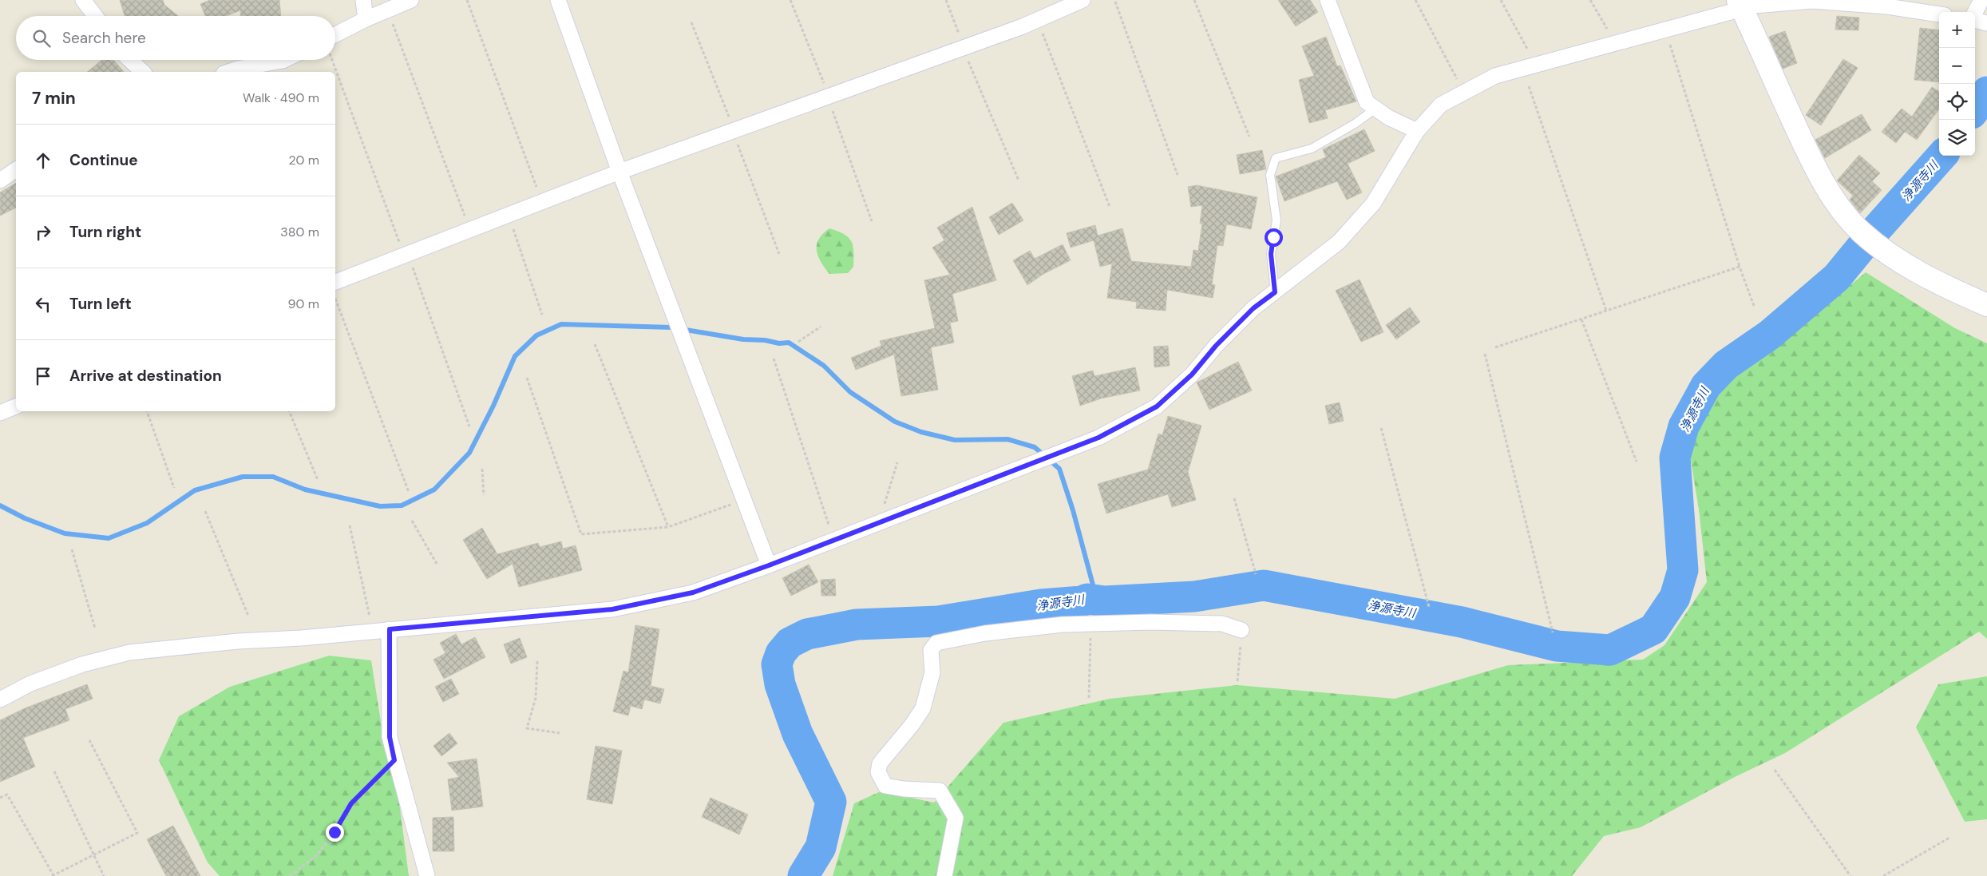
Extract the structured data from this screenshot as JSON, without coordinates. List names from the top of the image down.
{
  "water": ["浄源寺川"],
  "page": {
    "map_buttons": ["+", "−"],
    "search": "Search here",
    "heading": ["7 min", "Walk · 490 m"],
    "list": [
      ["Continue", "20 m"],
      ["Turn right", "380 m"],
      ["Turn left", "90 m"],
      "Arrive at destination"
    ]
  }
}
